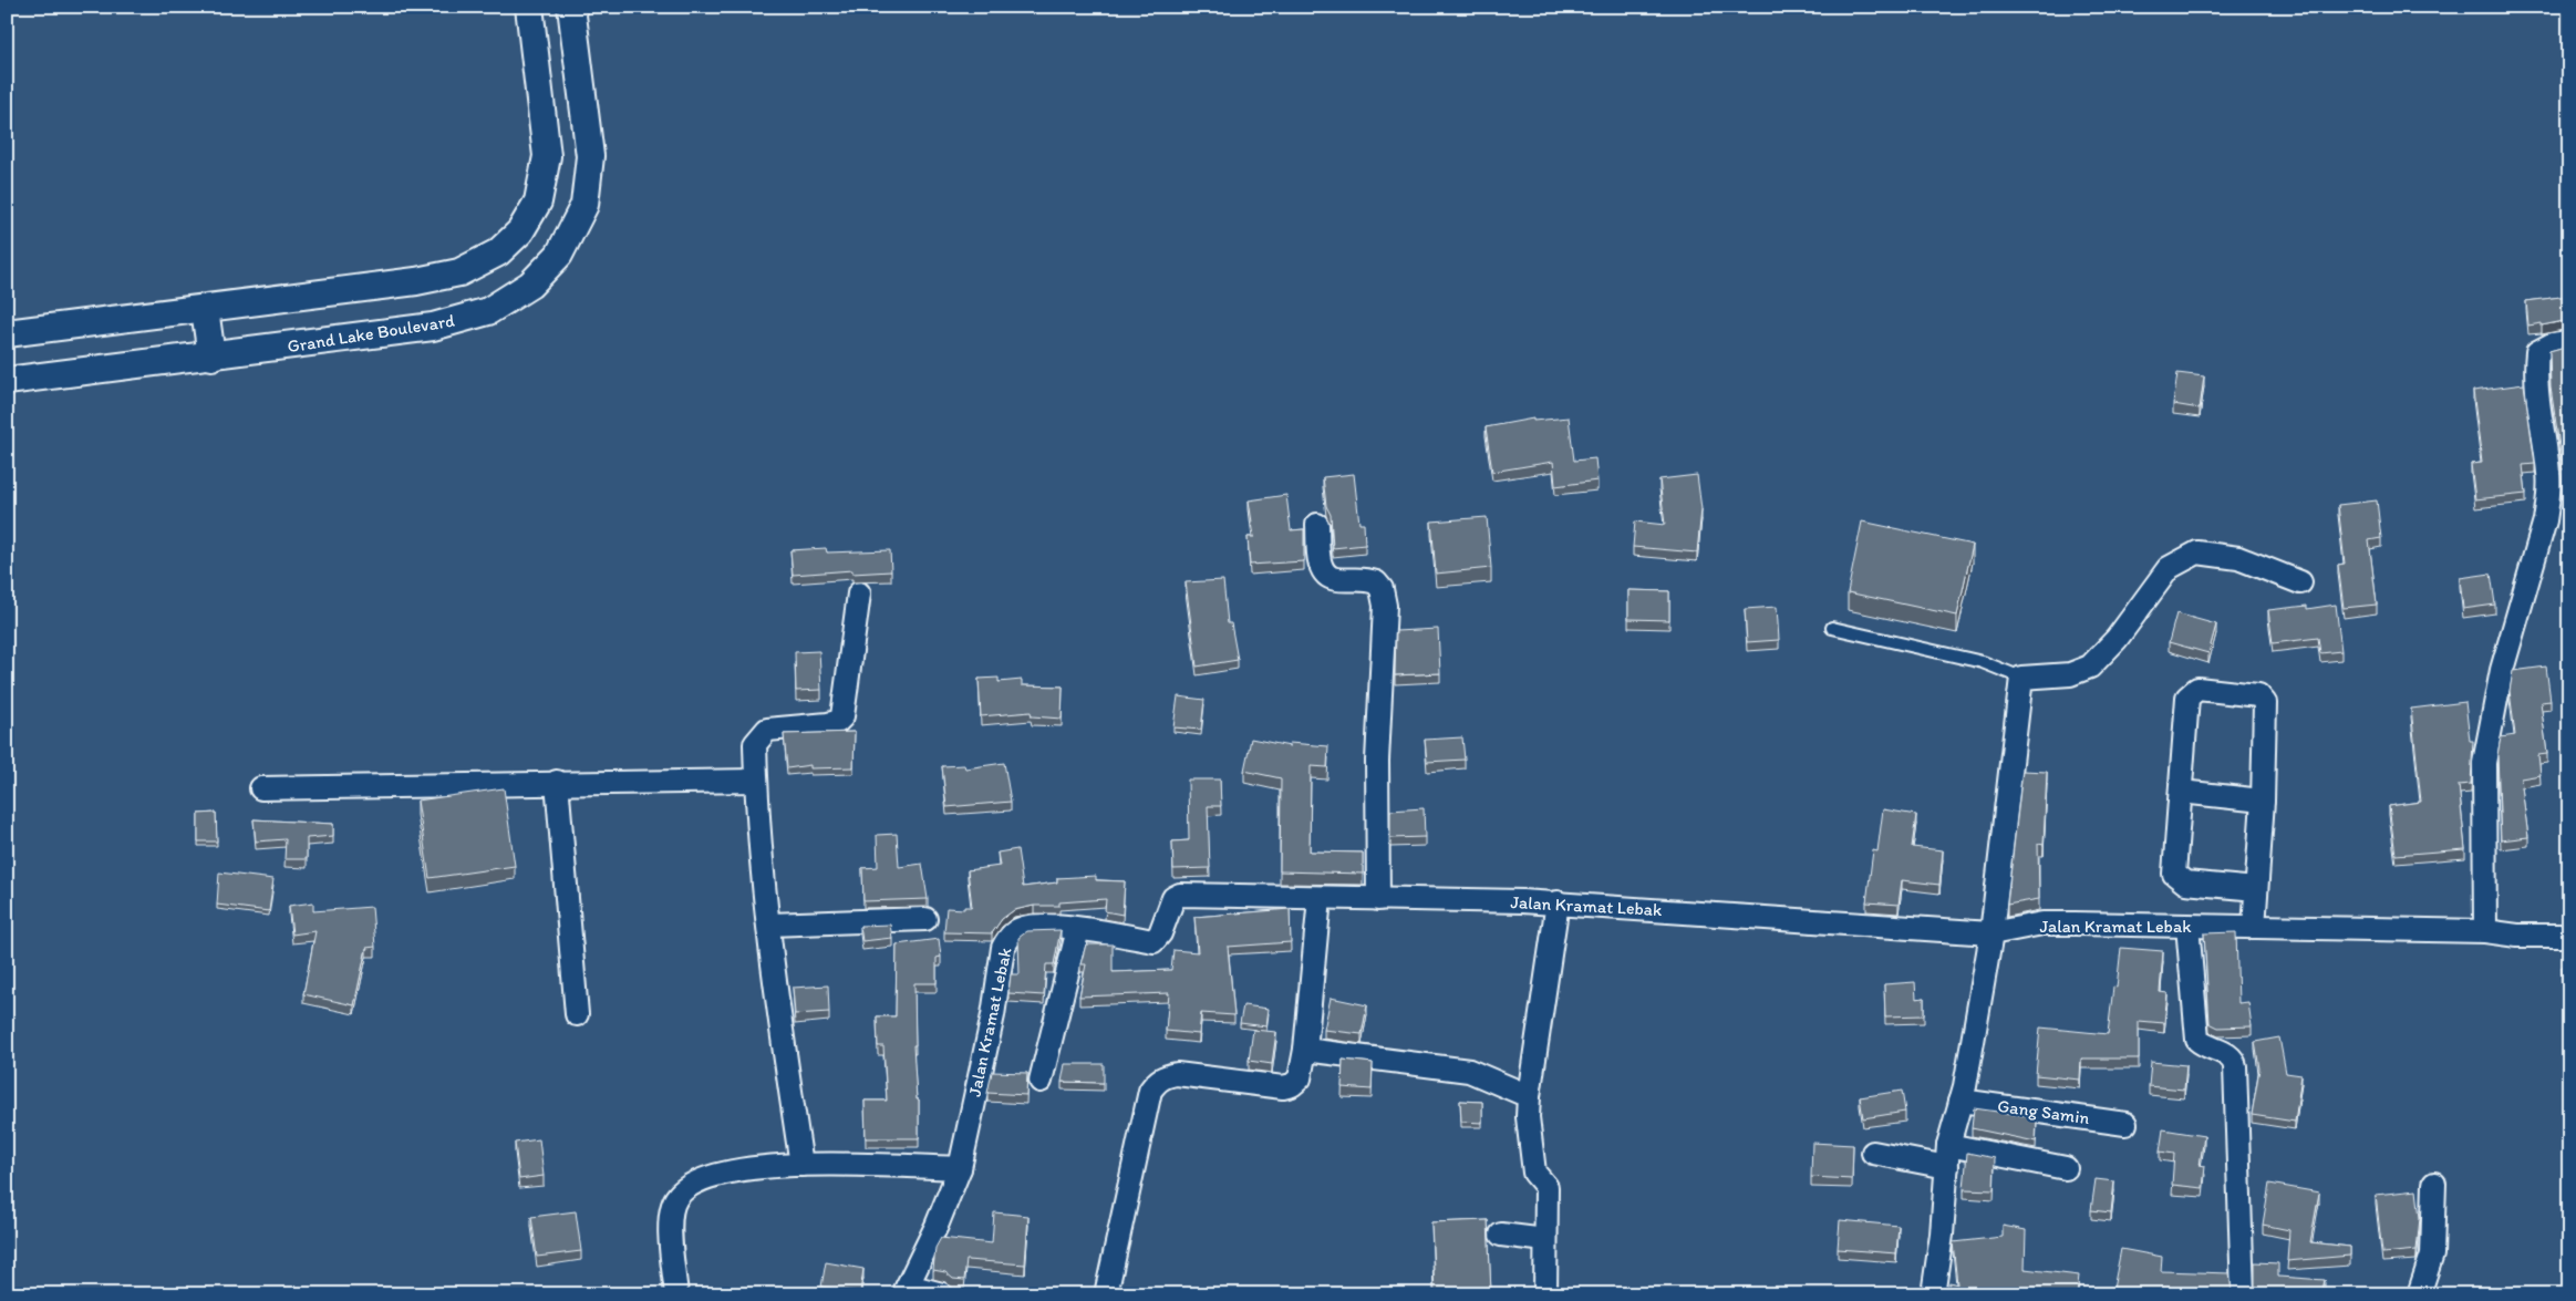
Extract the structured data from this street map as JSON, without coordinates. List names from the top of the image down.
{
  "streets": {
    "street": ["Grand Lake Boulevard", "Jalan Kramat Lebak", "Gang Samin"]
  }
}
